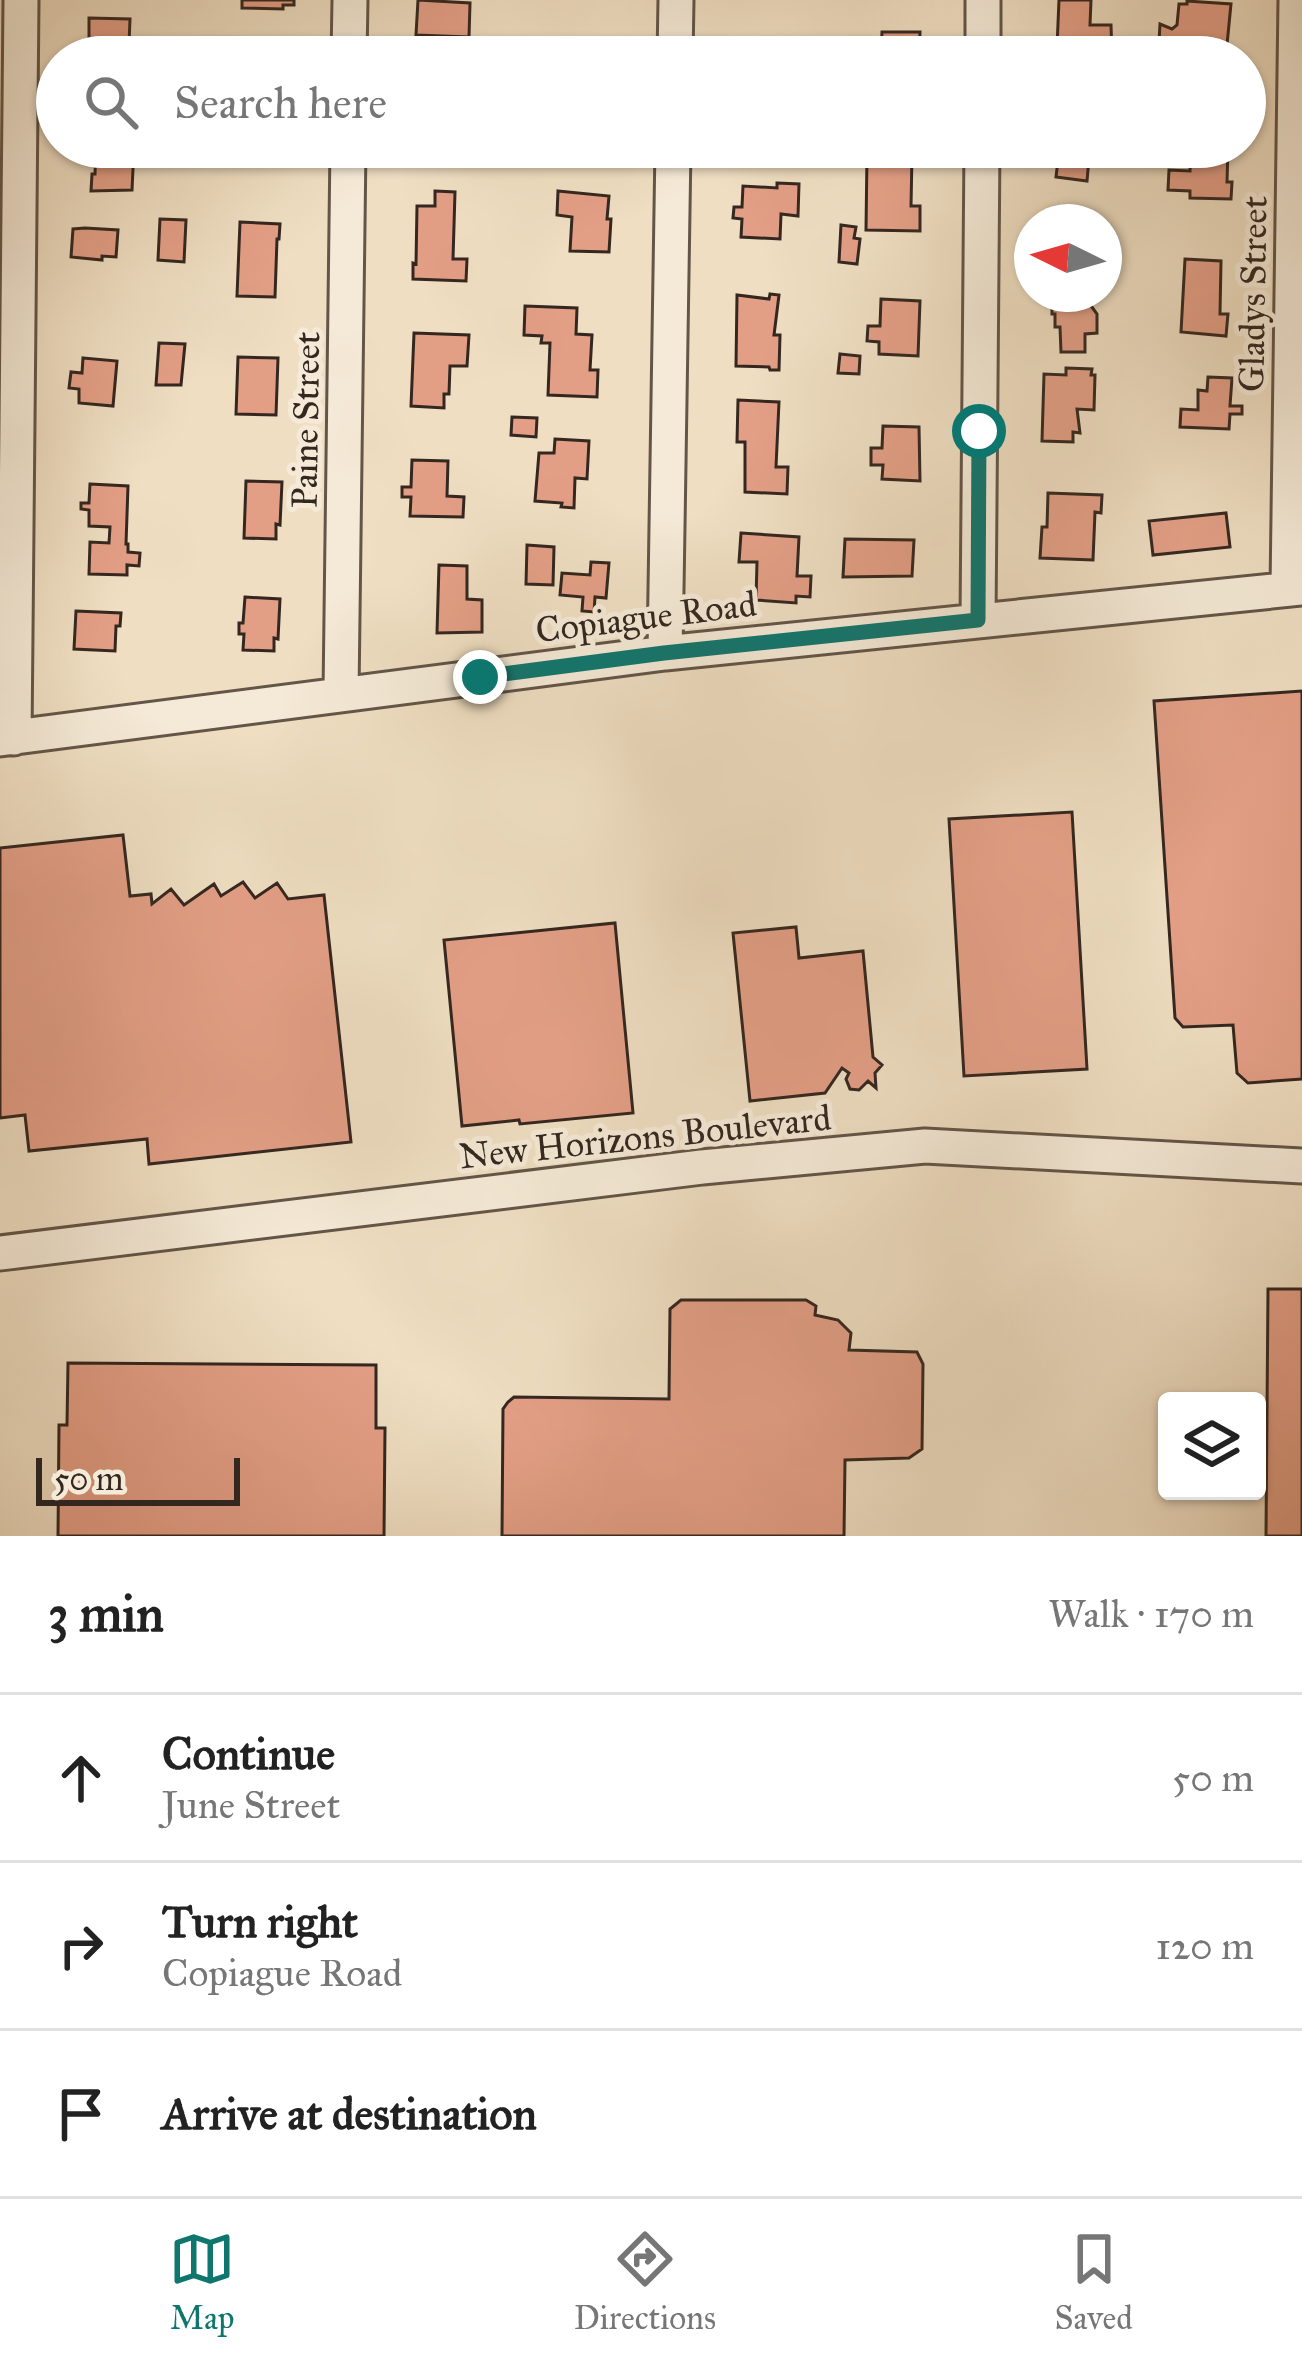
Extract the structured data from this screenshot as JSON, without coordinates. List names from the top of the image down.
{
  "streets": {
    "street": [
      "Gladys Street",
      "Paine Street",
      "Copiague Road",
      "New Horizons Boulevard"
    ]
  },
  "crossings": [
    ["Gladys Street", "Copiague Road"],
    ["Paine Street", "Copiague Road"]
  ],
  "scale_bar": "50 m",
  "north": "left",
  "page": {
    "search": "Search here",
    "scale": "50 m",
    "heading": ["3 min", "Walk · 170 m"],
    "list": [
      ["Continue", "June Street", "50 m"],
      ["Turn right", "Copiague Road", "120 m"],
      "Arrive at destination"
    ],
    "nav": ["Map", "Directions", "Saved"]
  }
}
